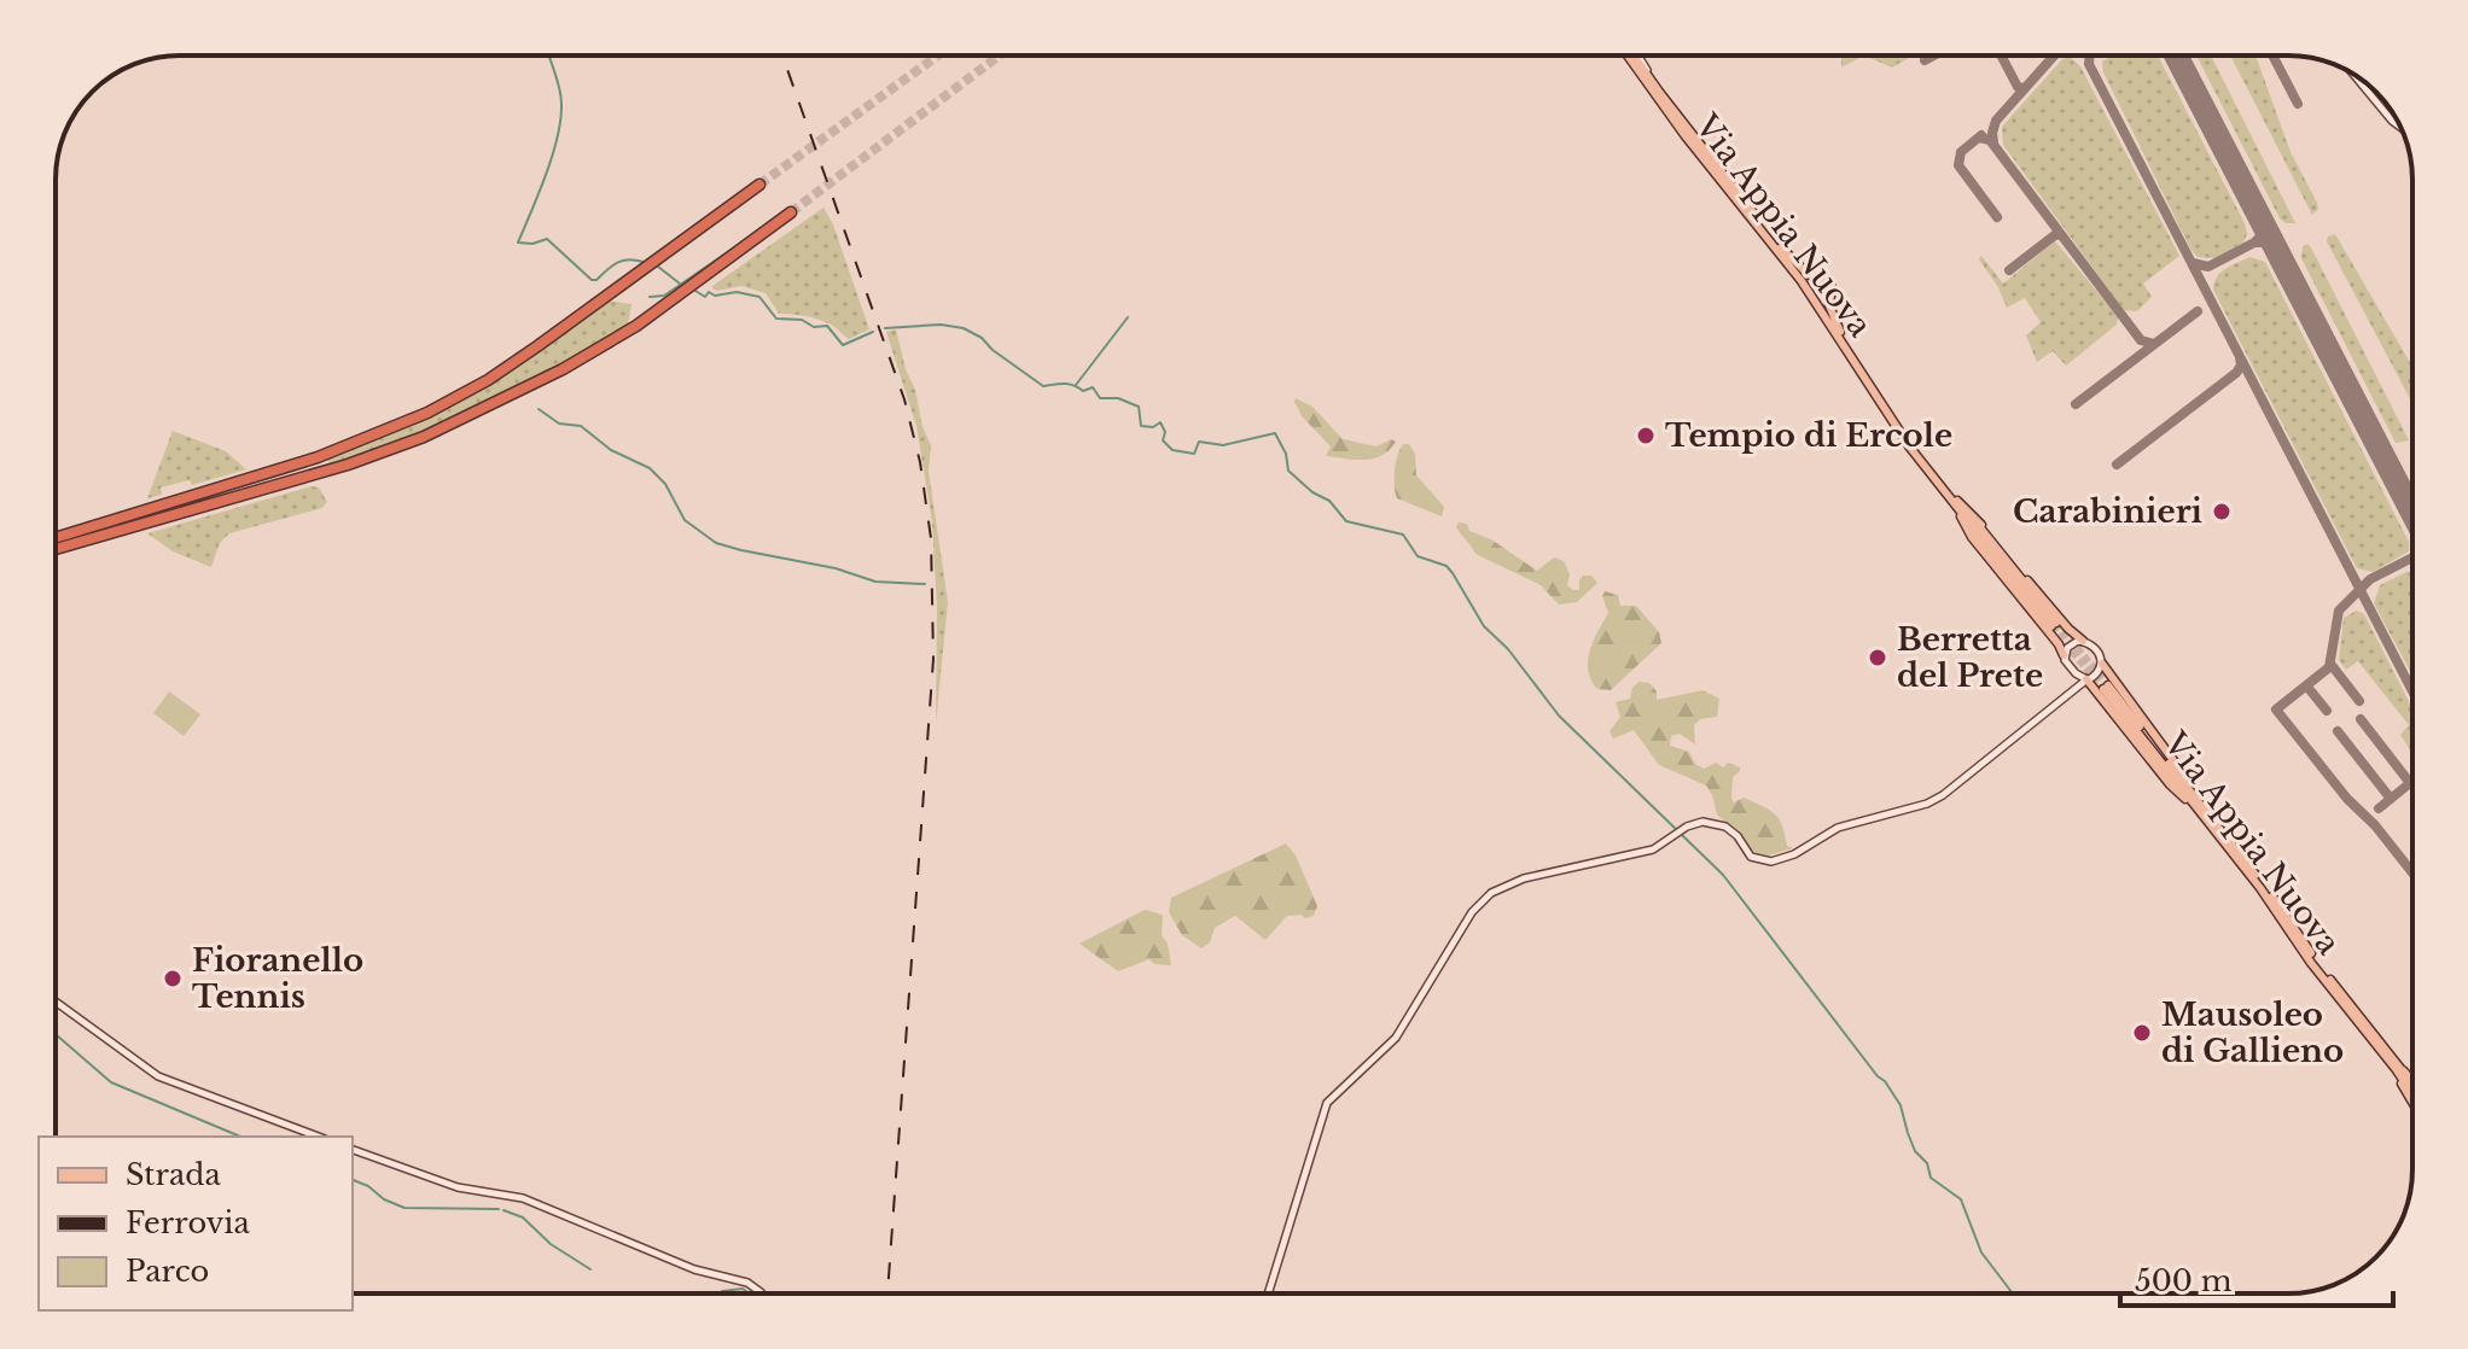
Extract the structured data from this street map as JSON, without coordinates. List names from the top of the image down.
{
  "streets": {
    "main road": ["Via Appia Nuova"]
  },
  "places": [
    "Tempio di Ercole",
    "Carabinieri",
    "Berretta del Prete",
    "Fioranello Tennis",
    "Mausoleo di Gallieno"
  ],
  "legend": ["Strada", "Ferrovia", "Parco"],
  "scale_bar": "500 m"
}
